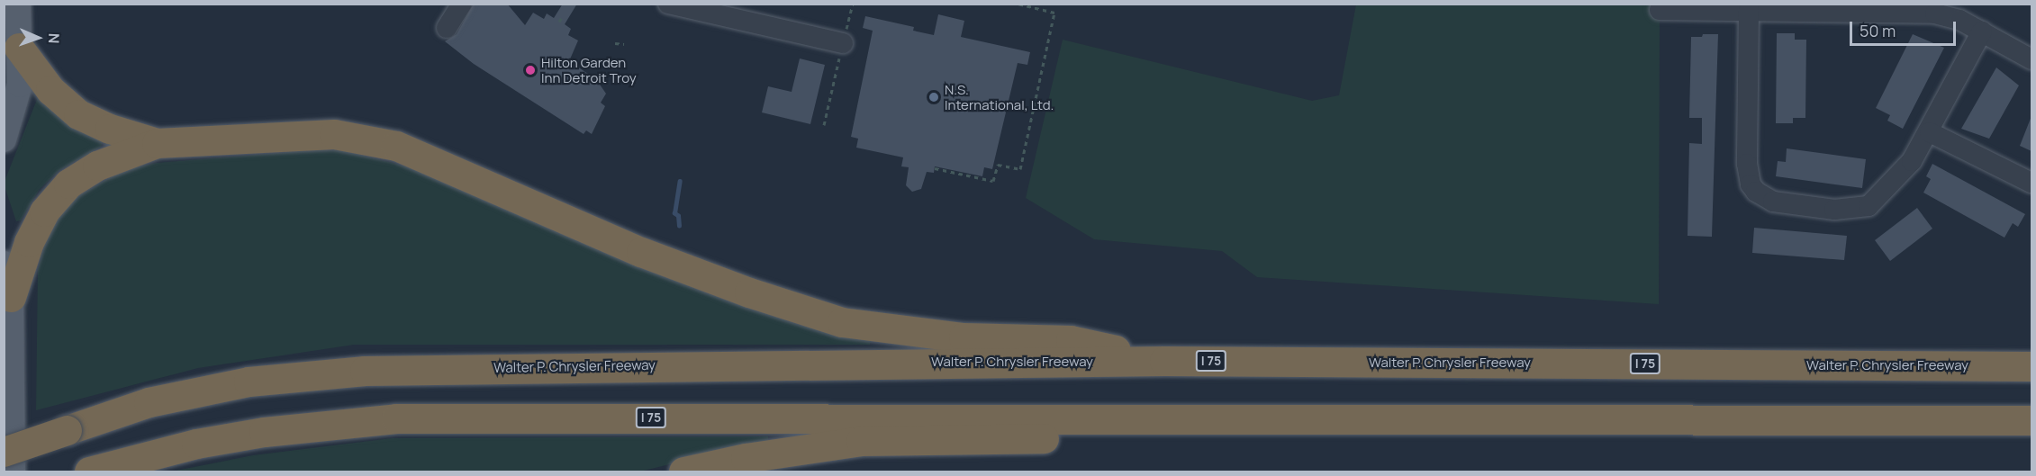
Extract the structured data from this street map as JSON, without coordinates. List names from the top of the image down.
{
  "streets": {
    "highway": ["I 75", "Walter P. Chrysler Freeway"]
  },
  "places": ["Hilton Garden Inn Detroit Troy", "N.S. International, Ltd."],
  "scale_bar": "50 m",
  "north": "right"
}
